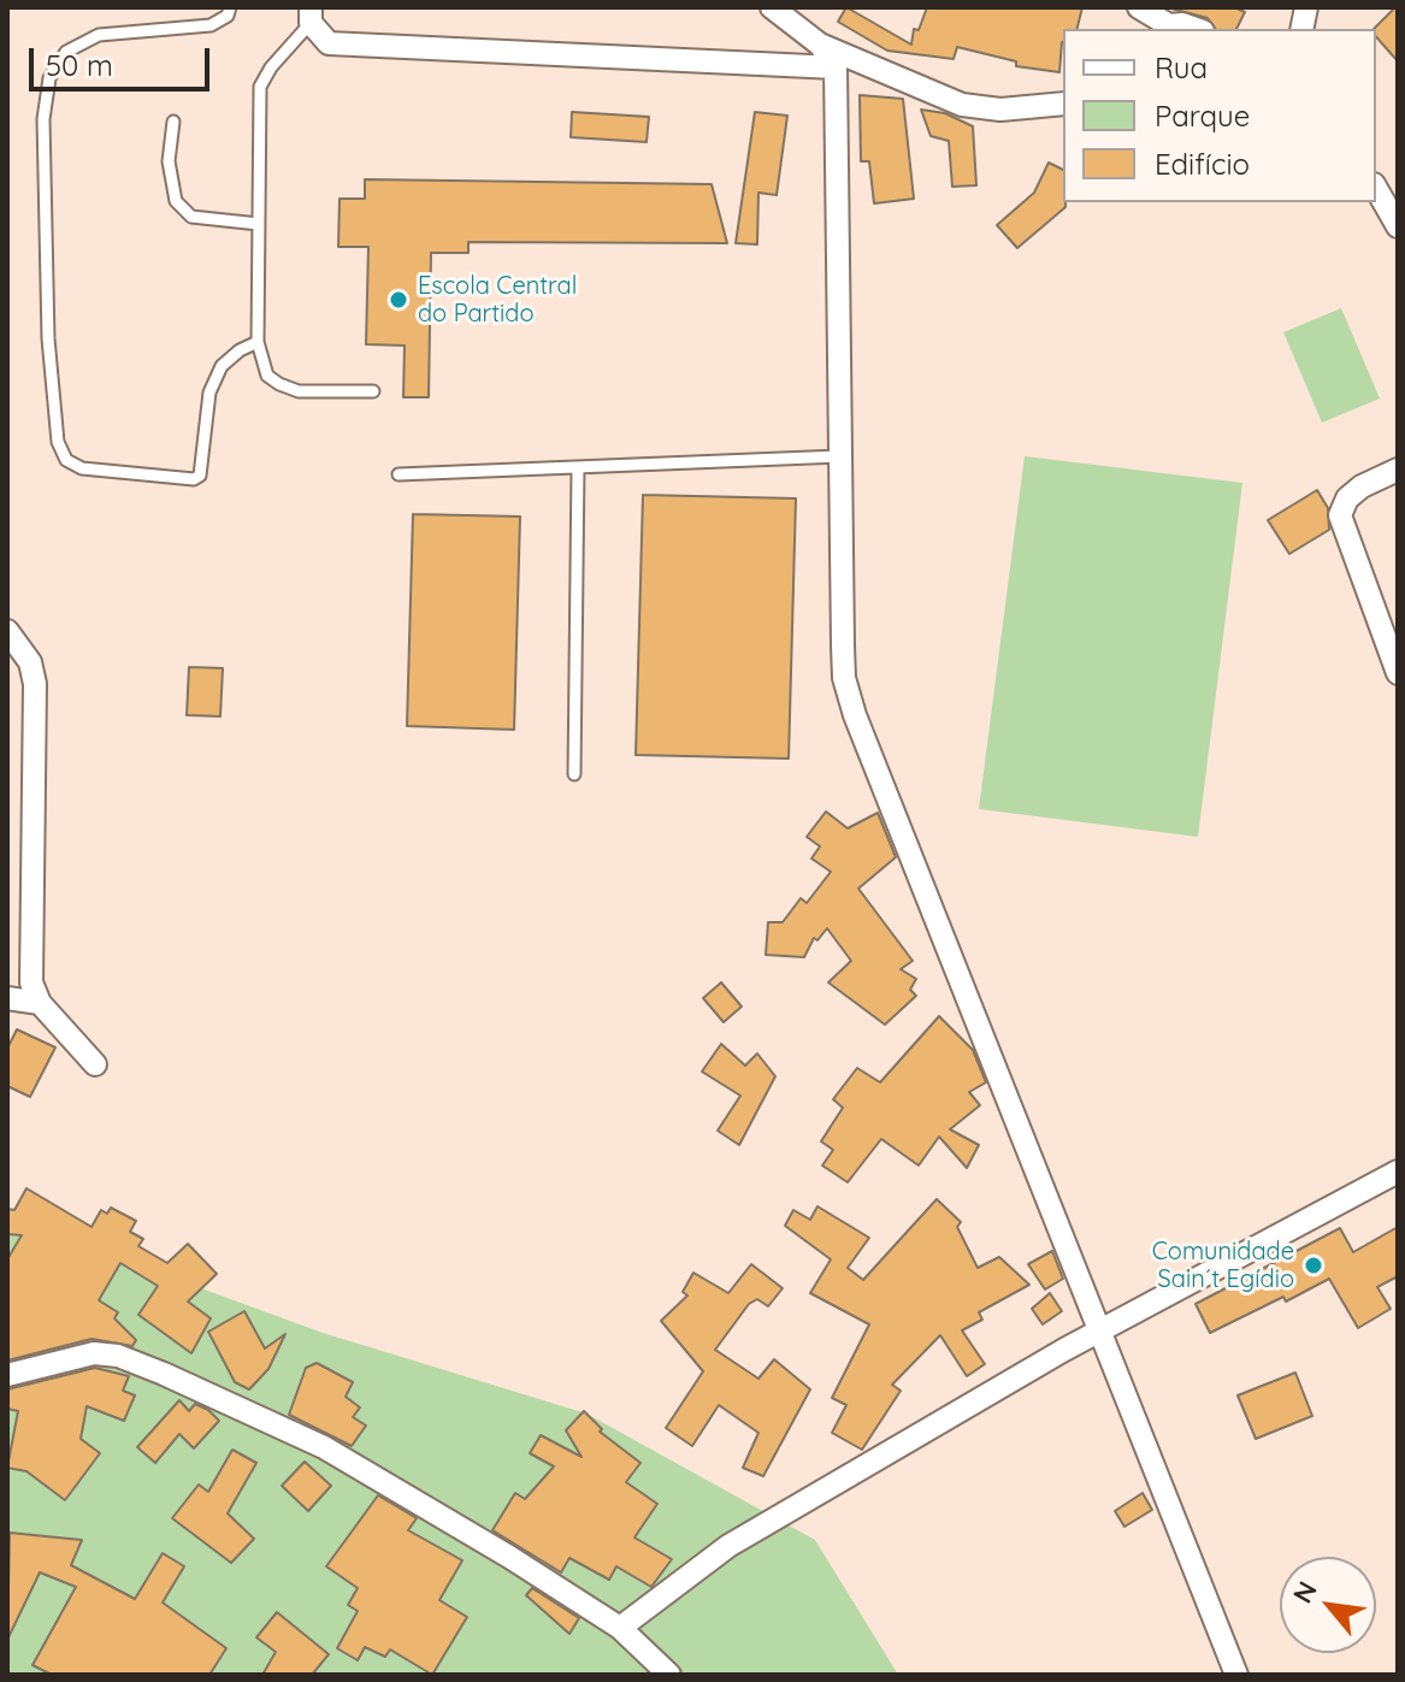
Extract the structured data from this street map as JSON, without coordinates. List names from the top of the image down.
{
  "places": ["Escola Central do Partido", "Comunidade Sain´t Egídio"],
  "legend": ["Rua", "Parque", "Edifício"],
  "scale_bar": "50 m",
  "north": "top left"
}
